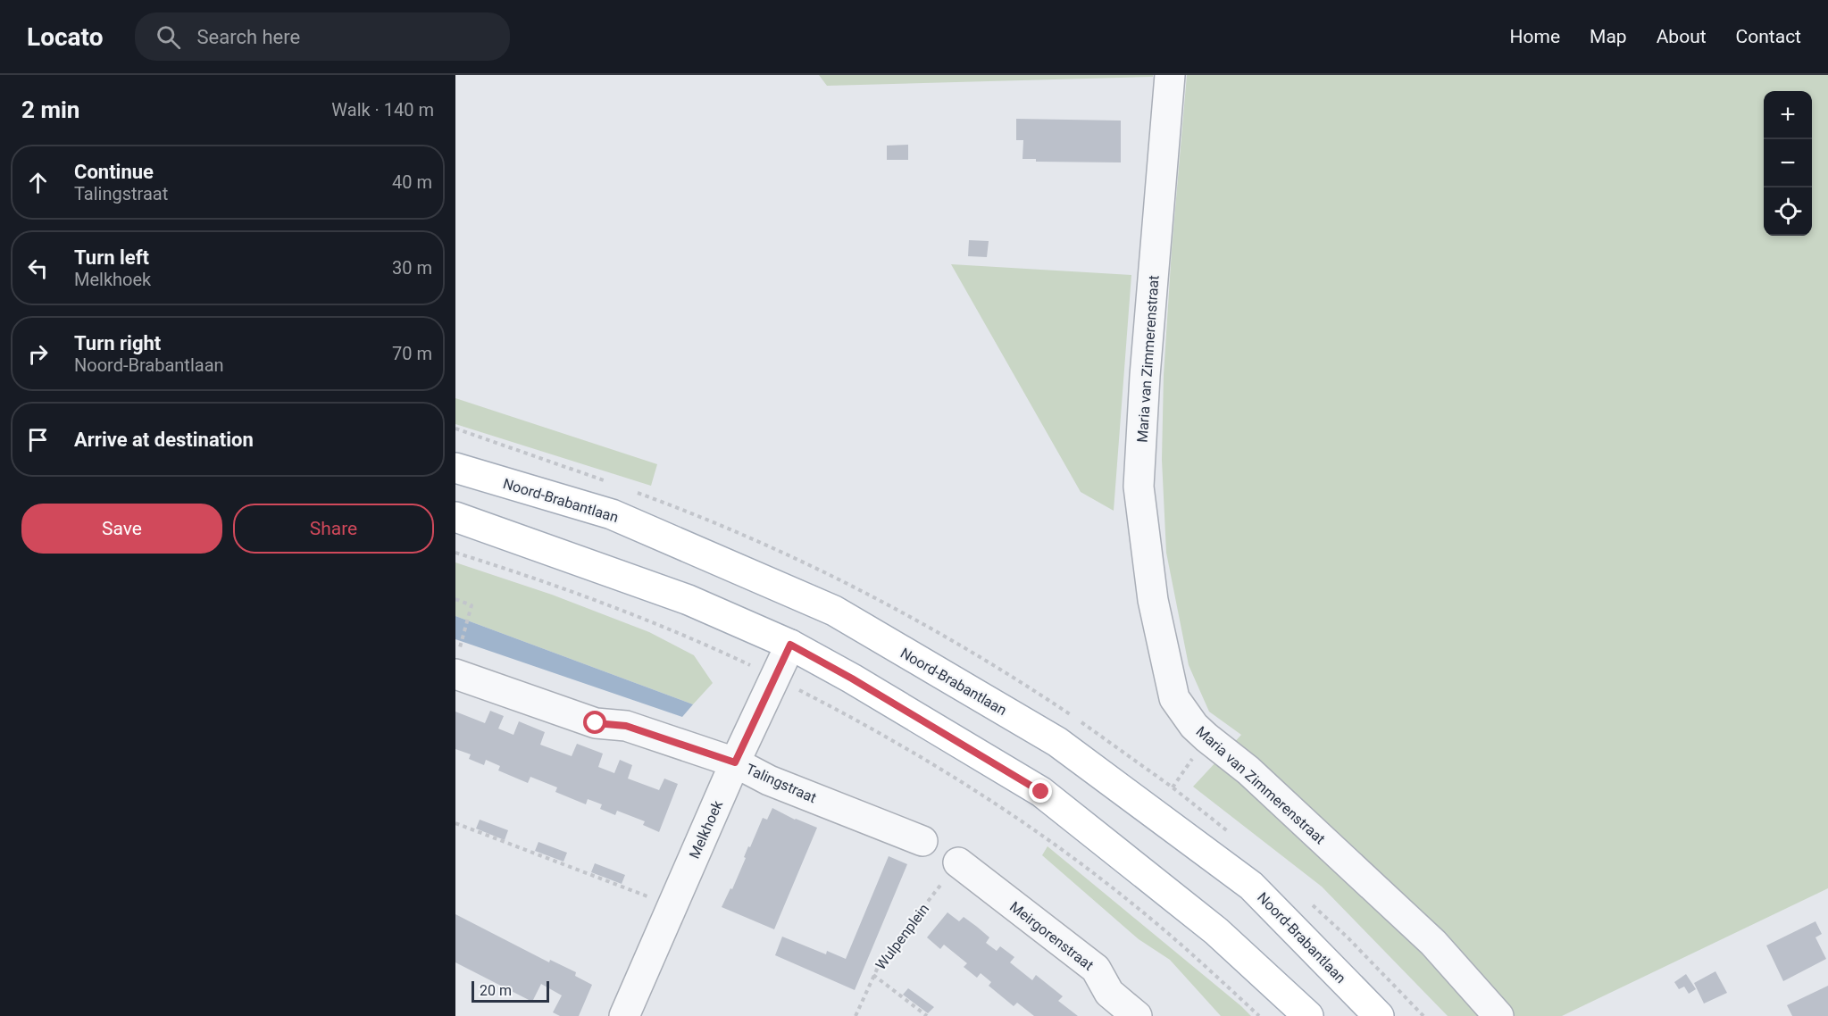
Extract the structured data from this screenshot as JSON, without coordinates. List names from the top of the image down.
{
  "streets": {
    "main road": ["Noord-Brabantlaan"],
    "street": [
      "Maria van Zimmerenstraat",
      "Talingstraat",
      "Melkhoek",
      "Meirgorenstraat"
    ],
    "path": ["Wulpenplein"]
  },
  "crossings": [
    ["Talingstraat", "Melkhoek"],
    ["Meirgorenstraat", "Wulpenplein"]
  ],
  "scale_bar": "20 m",
  "page": {
    "header": "Locato",
    "search": "Search here",
    "nav": [
      "Home",
      "Map",
      "About",
      "Contact"
    ],
    "heading": ["2 min", "Walk · 140 m"],
    "map_buttons": ["+", "−"],
    "list": [
      ["Continue", "Talingstraat", "40 m"],
      ["Turn left", "Melkhoek", "30 m"],
      ["Turn right", "Noord-Brabantlaan", "70 m"],
      "Arrive at destination"
    ],
    "buttons": ["Save", "Share"],
    "scale": "20 m"
  }
}
